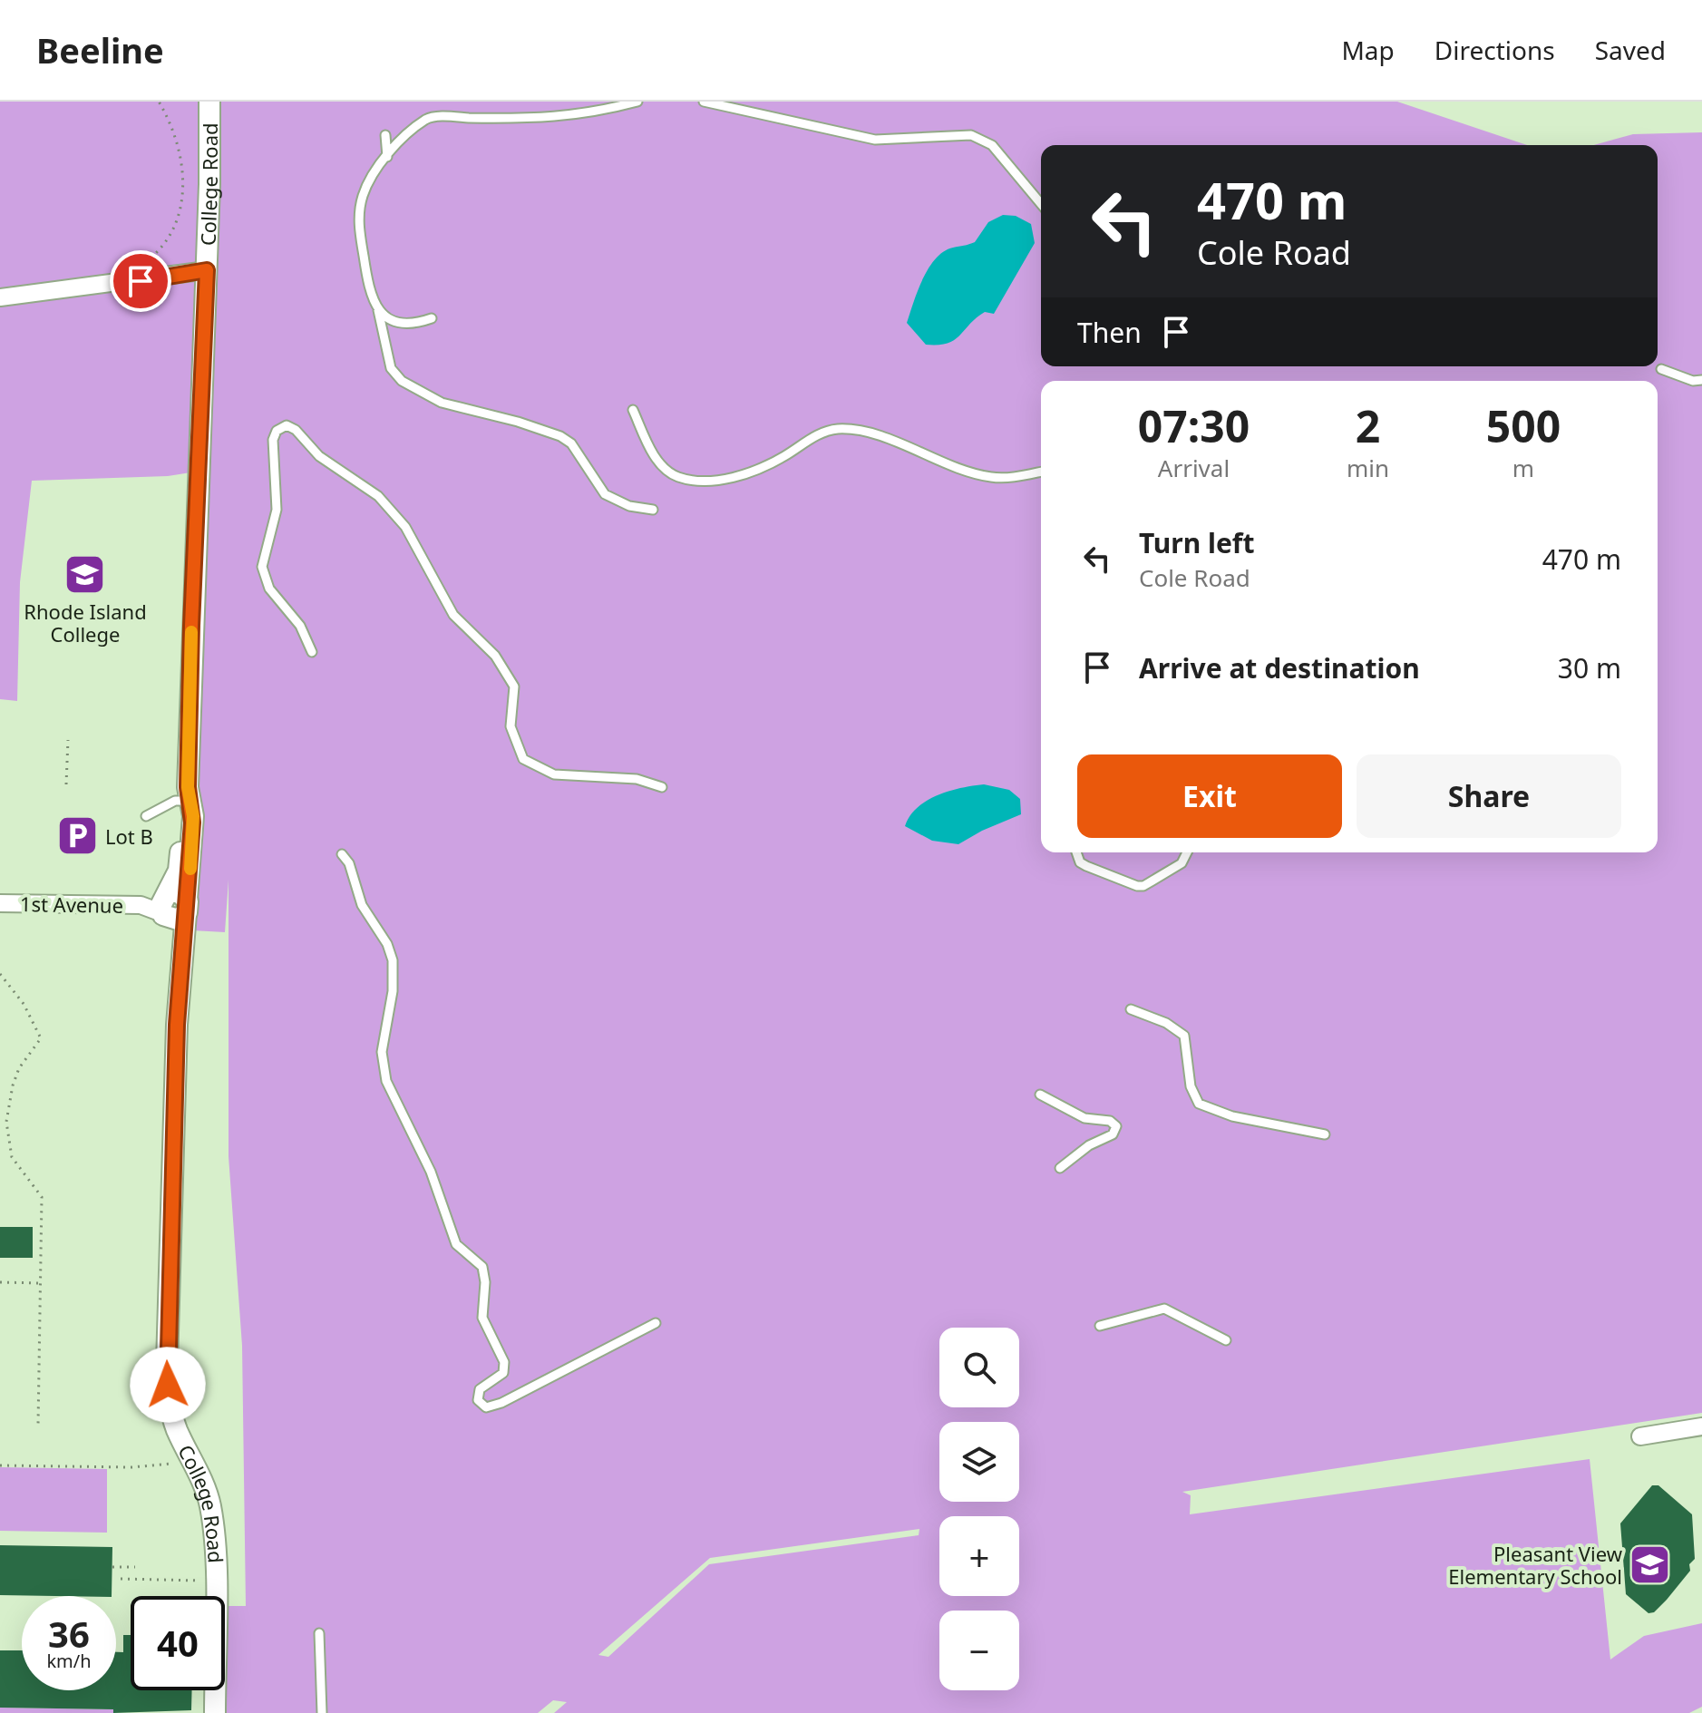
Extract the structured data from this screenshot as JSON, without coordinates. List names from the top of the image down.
{
  "streets": {
    "street": ["College Road", "1st Avenue"]
  },
  "crossings": [
    ["College Road", "1st Avenue"]
  ],
  "places": {
    "school or university": ["Rhode Island College", "Pleasant View Elementary School"],
    "parking": ["Lot B"]
  },
  "page": {
    "header": "Beeline",
    "nav": ["Map", "Directions", "Saved"],
    "turn": ["470 m", "Cole Road"],
    "then": "Then",
    "eta": [
      "07:30",
      "Arrival",
      "2",
      "min",
      "500",
      "m"
    ],
    "list": [
      {
        "name": "Turn left",
        "note": "Cole Road",
        "value": "470 m"
      },
      {
        "name": "Arrive at destination",
        "value": "30 m"
      }
    ],
    "buttons": ["Exit", "Share"],
    "map_buttons": ["+", "−"],
    "speed": "36 km/h",
    "limit": "40"
  }
}
